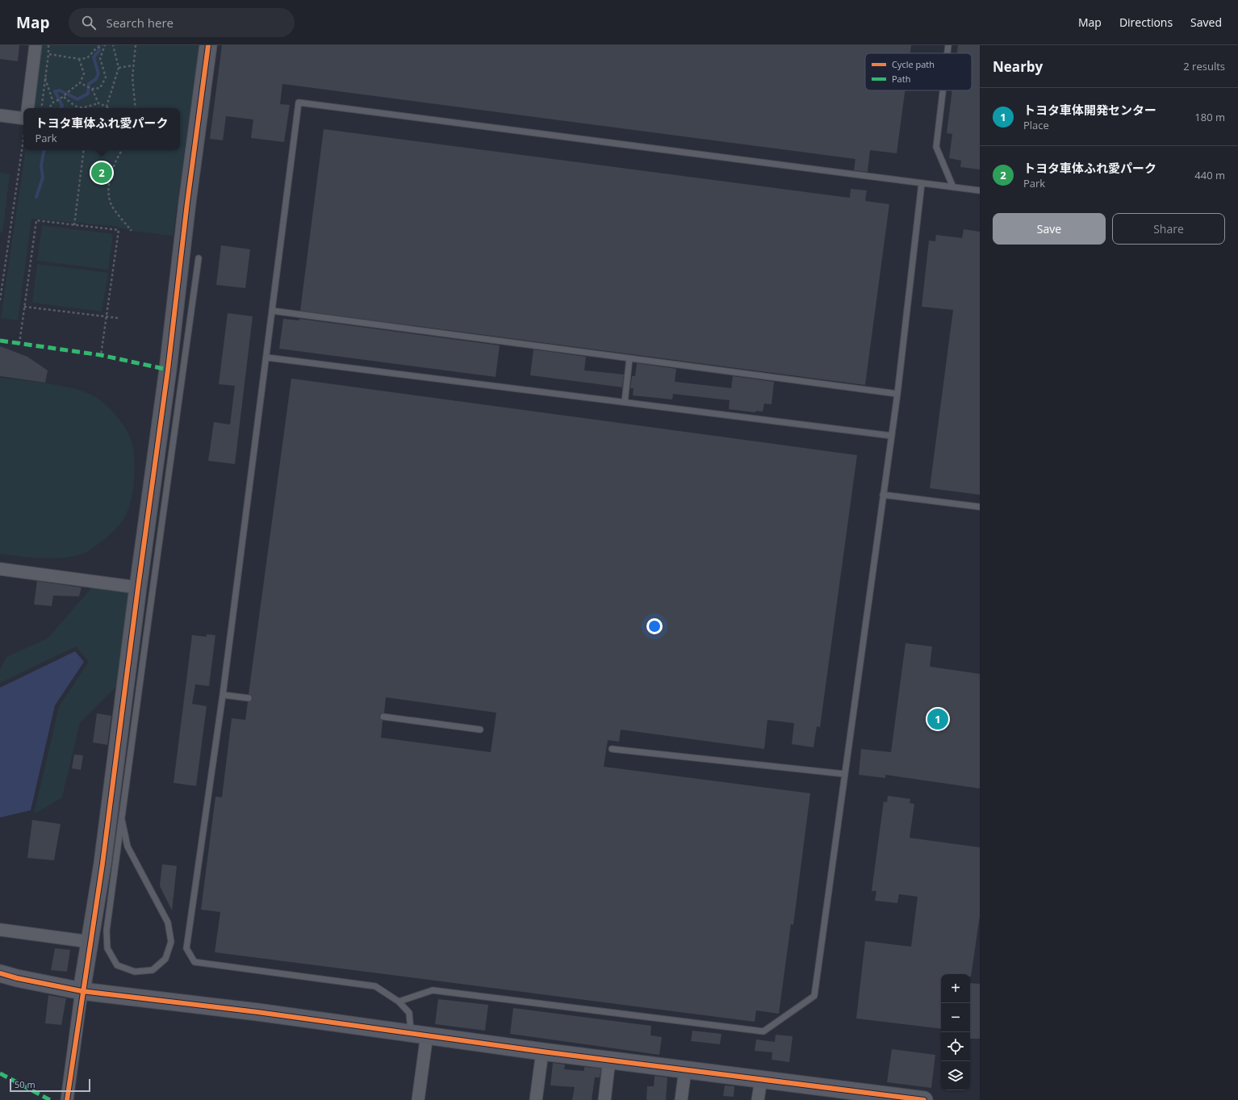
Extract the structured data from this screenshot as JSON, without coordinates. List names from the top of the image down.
{
  "legend": ["Cycle path", "Path"],
  "scale_bar": "50 m",
  "page": {
    "header": "Map",
    "search": "Search here",
    "nav": ["Map", "Directions", "Saved"],
    "heading": ["Nearby", "2 results"],
    "list": [
      {
        "mark": "1",
        "name": "トヨタ車体開発センター",
        "note": "Place",
        "value": "180 m"
      },
      {
        "mark": "2",
        "name": "トヨタ車体ふれ愛パーク",
        "note": "Park",
        "value": "440 m"
      }
    ],
    "popup": ["トヨタ車体ふれ愛パーク", "Park"],
    "pins": ["2", "1"],
    "buttons": ["Save", "Share"],
    "map_buttons": ["+", "−"],
    "scale": "50 m"
  }
}
